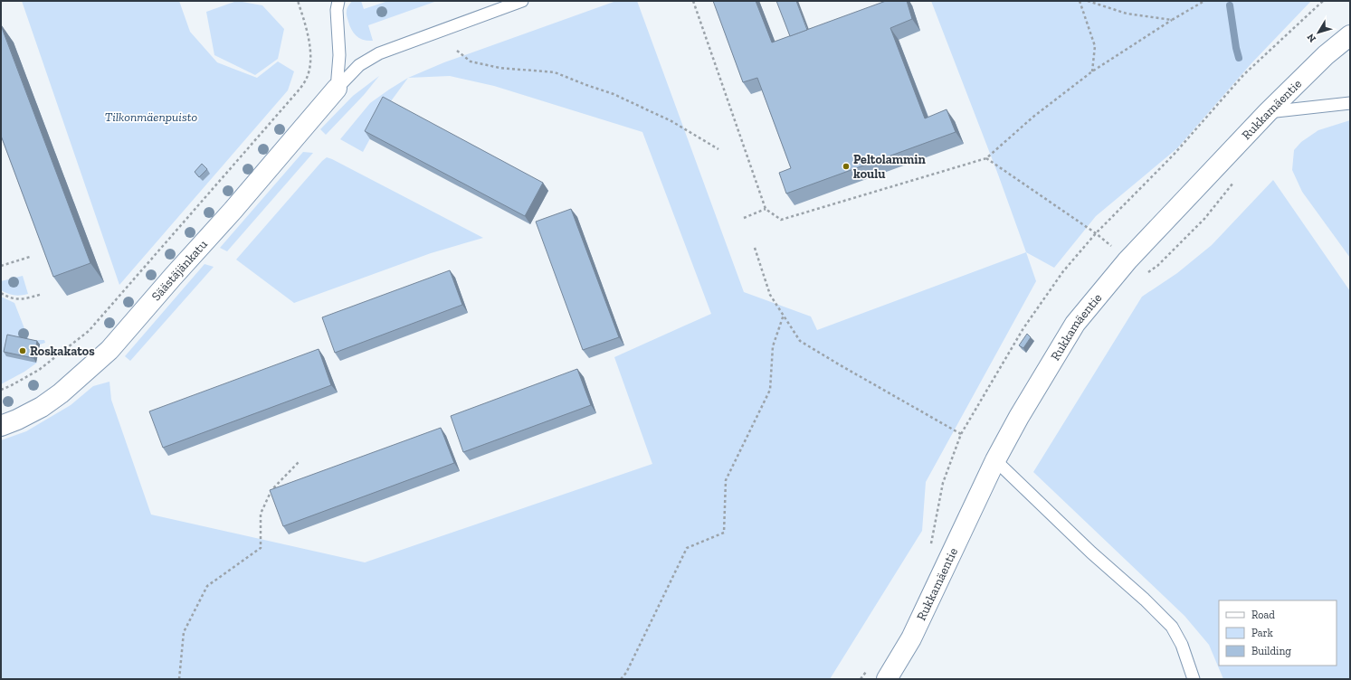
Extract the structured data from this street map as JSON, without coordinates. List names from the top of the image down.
{
  "streets": {
    "main road": ["Rukkamäentie", "Säästäjänkatu"]
  },
  "parks": ["Tilkonmäenpuisto"],
  "places": ["Peltolammin koulu", "Roskakatos"],
  "legend": ["Road", "Park", "Building"],
  "north": "bottom left"
}
